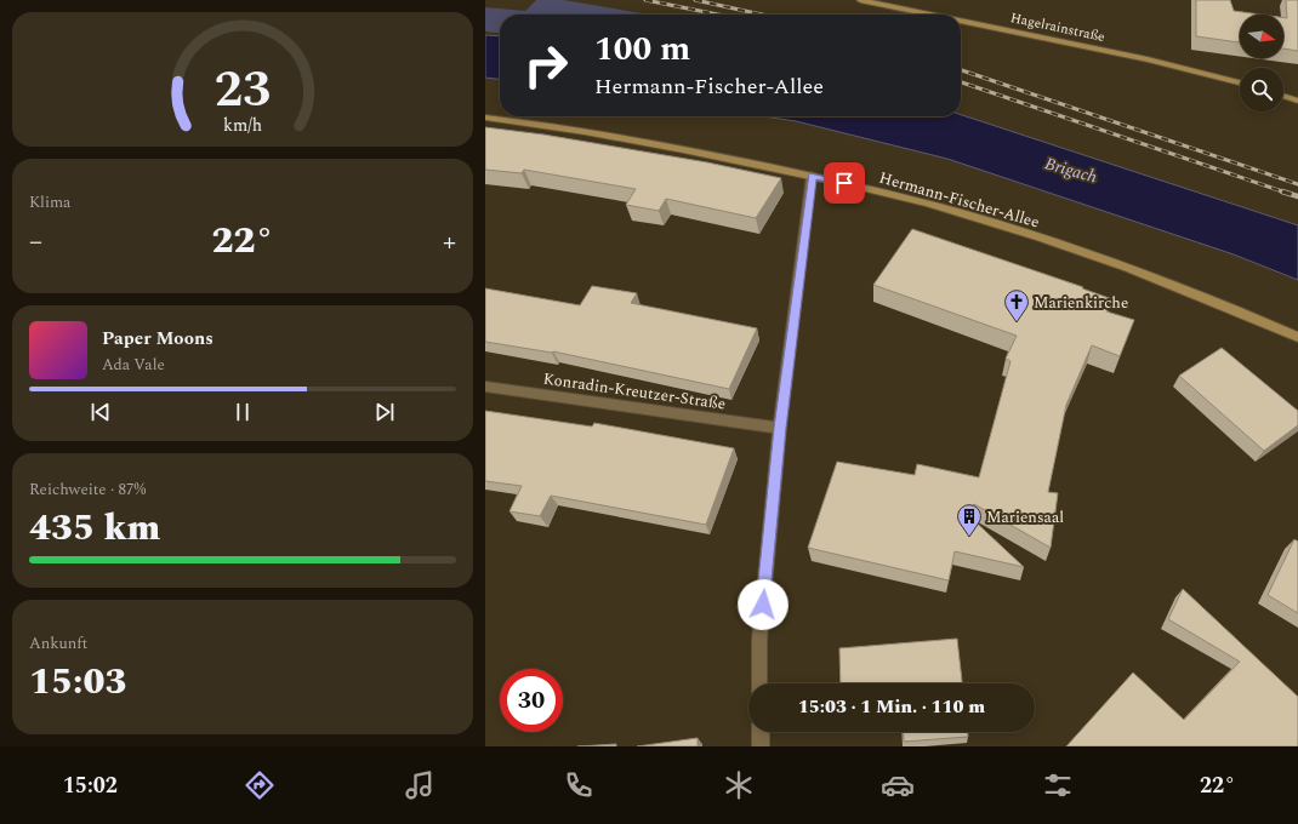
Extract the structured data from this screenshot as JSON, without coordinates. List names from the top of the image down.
{
  "streets": {
    "street": ["Hagelrainstraße", "Hermann-Fischer-Allee", "Konradin-Kreutzer-Straße"]
  },
  "water": ["Brigach"],
  "places": {
    "church": ["Marienkirche"],
    "building": ["Mariensaal"]
  },
  "north": "right",
  "page": {
    "turn": ["100 m", "Hermann-Fischer-Allee"],
    "tile": [
      "Klima",
      ["Reichweite · 87%", "435 km"],
      ["Ankunft", "15:03"]
    ],
    "heat": ["−", "22°", "+"],
    "song": ["Paper Moons", "Ada Vale"],
    "limit": "30",
    "trip": "15:03 · 1 Min. · 110 m",
    "tabs": ["15:02", "22°"],
    "gauge": ["23", "km/h"]
  }
}
